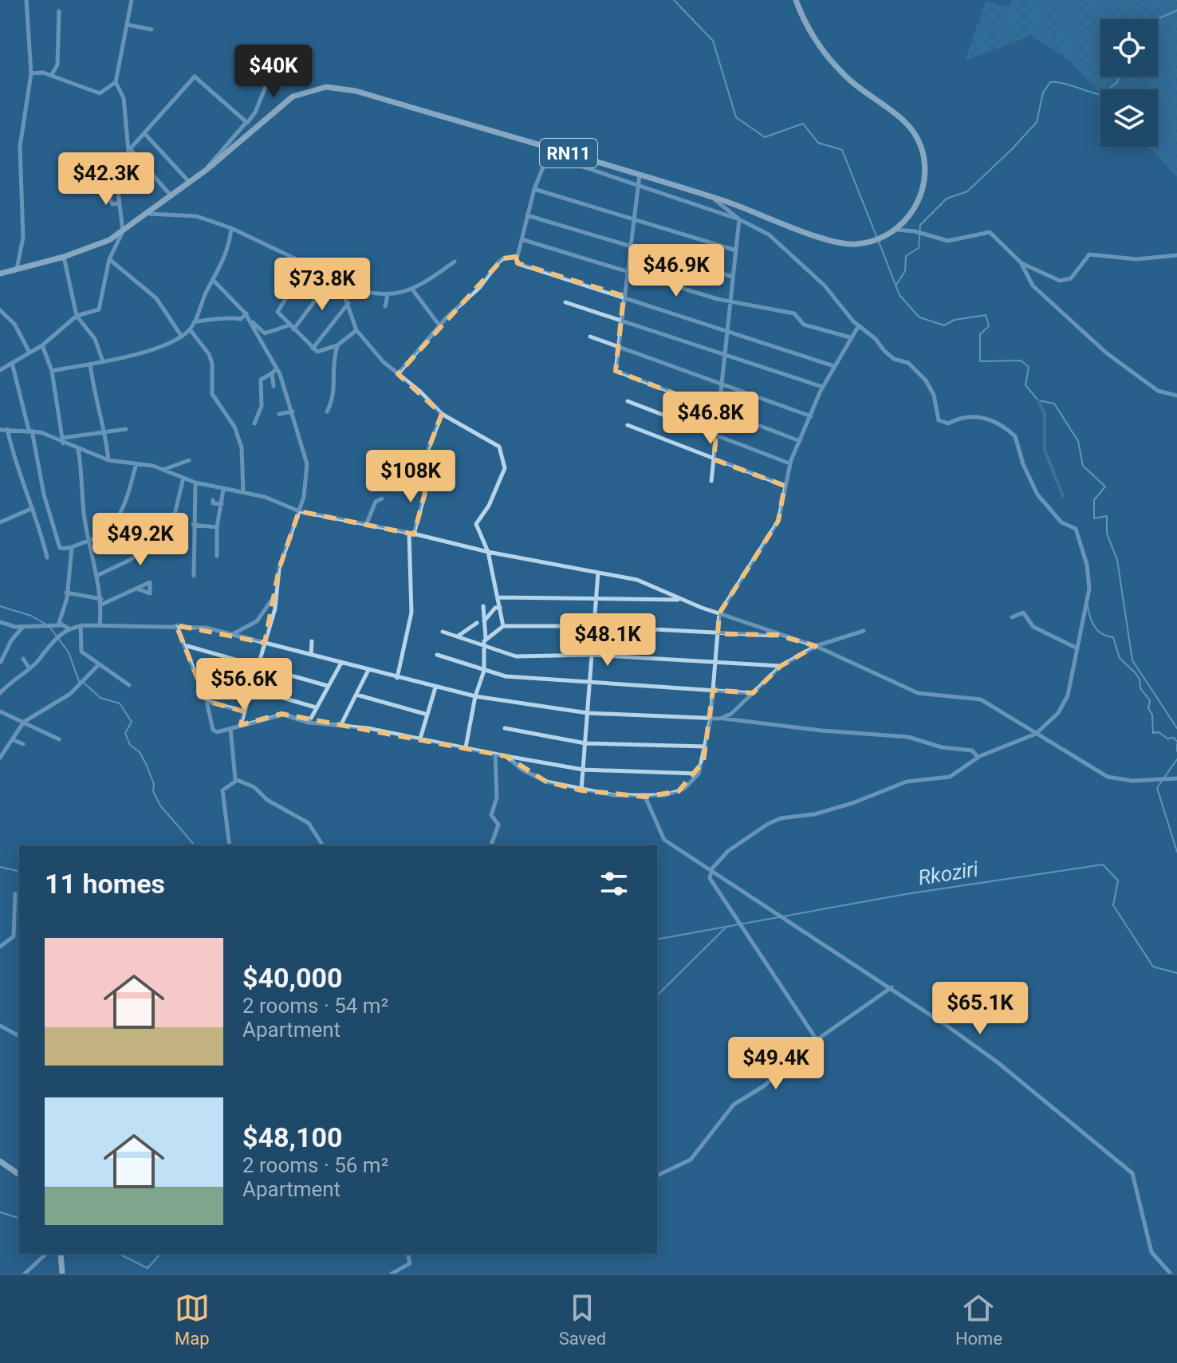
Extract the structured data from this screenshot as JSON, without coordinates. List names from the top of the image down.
{
  "streets": {
    "main road": ["RN11"]
  },
  "water": ["Rkoziri"],
  "page": {
    "price": [
      "$40K",
      "$42.3K",
      "$46.9K",
      "$73.8K",
      "$46.8K",
      "$108K",
      "$49.2K",
      "$48.1K",
      "$56.6K",
      "$65.1K",
      "$49.4K"
    ],
    "heading": "11 homes",
    "list": [
      {
        "name": "$40,000",
        "note": "2 rooms · 54 m² · Apartment"
      },
      {
        "name": "$48,100",
        "note": "2 rooms · 56 m² · Apartment"
      }
    ],
    "tabs": ["Map", "Saved", "Home"]
  }
}
